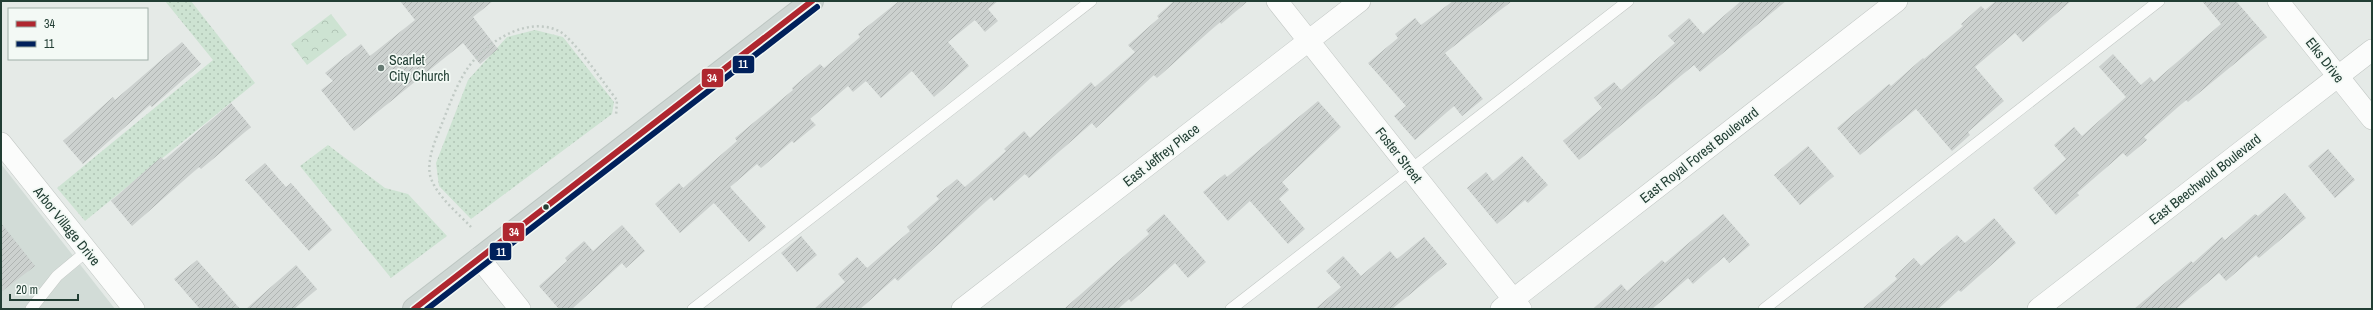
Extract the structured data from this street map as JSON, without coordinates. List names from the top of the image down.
{
  "streets": {
    "street": [
      "Elks Drive",
      "East Jeffrey Place",
      "Foster Street",
      "East Royal Forest Boulevard",
      "East Beechwold Boulevard",
      "Arbor Village Drive"
    ]
  },
  "crossings": [
    ["Elks Drive", "East Beechwold Boulevard"],
    ["East Jeffrey Place", "Foster Street"],
    ["Foster Street", "East Royal Forest Boulevard"]
  ],
  "places": ["Scarlet City Church"],
  "lines": ["transit line 34", "transit line 11"],
  "legend": ["34", "11"],
  "scale_bar": "20 m"
}
